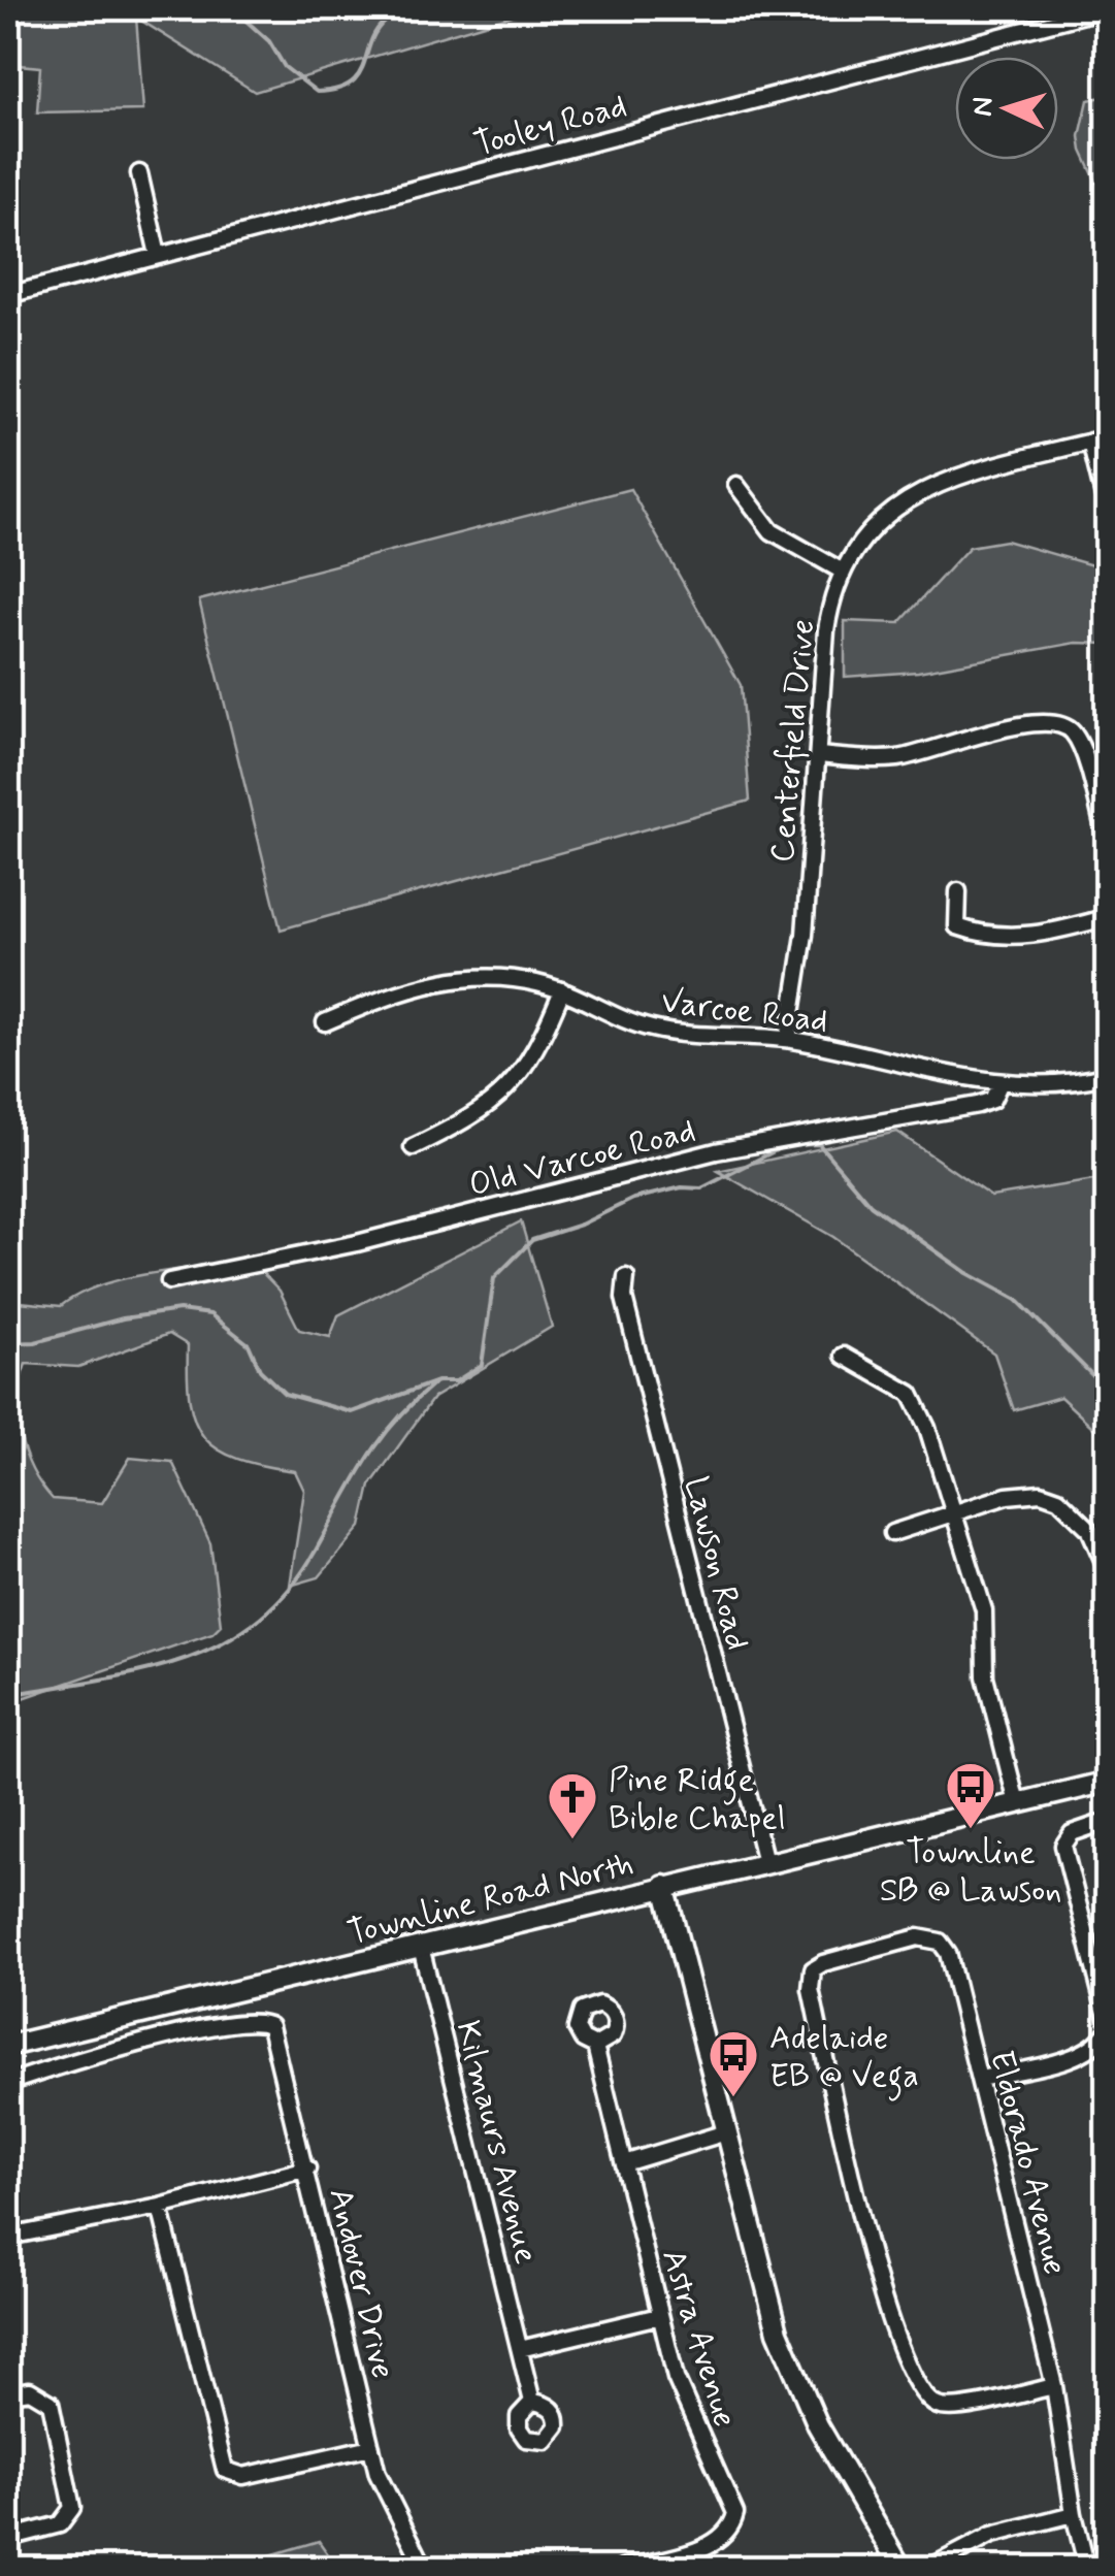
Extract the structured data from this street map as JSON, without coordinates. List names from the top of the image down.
{
  "streets": {
    "main road": ["Townline Road North"],
    "street": [
      "Tooley Road",
      "Centerfield Drive",
      "Varcoe Road",
      "Old Varcoe Road",
      "Lawson Road",
      "Kilmaurs Avenue",
      "Eldorado Avenue",
      "Andover Drive",
      "Astra Avenue"
    ]
  },
  "crossings": [
    ["Centerfield Drive", "Varcoe Road"],
    ["Varcoe Road", "Old Varcoe Road"],
    ["Lawson Road", "Townline Road North"],
    ["Townline Road North", "Kilmaurs Avenue"]
  ],
  "places": {
    "bus stop": ["Townline SB @ Lawson", "Adelaide EB @ Vega"],
    "church": ["Pine Ridge Bible Chapel"]
  },
  "north": "left"
}
